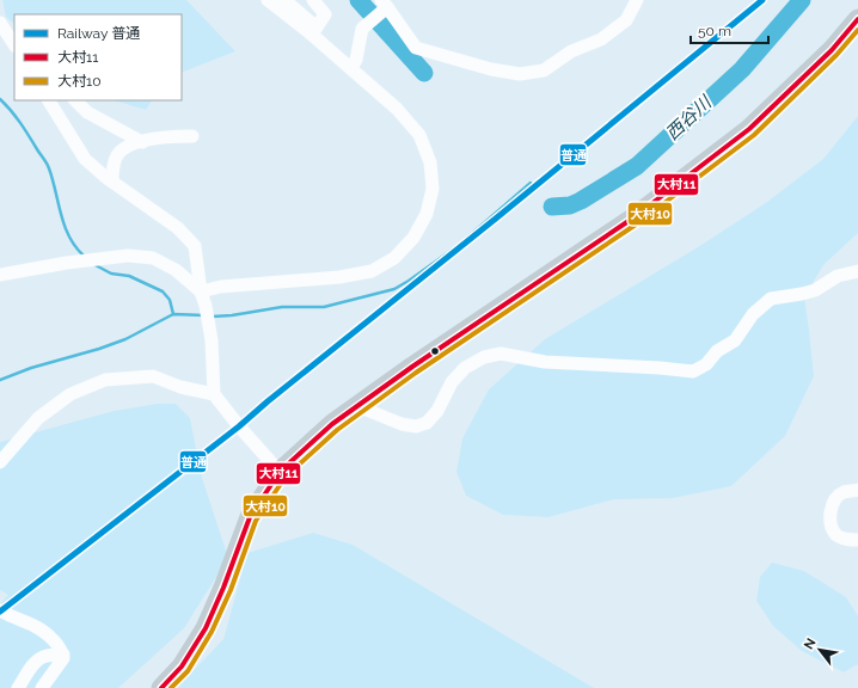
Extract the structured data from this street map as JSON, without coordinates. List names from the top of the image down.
{
  "water": ["西谷川"],
  "lines": ["rail line 普通", "transit line 大村11", "transit line 大村10"],
  "legend": ["Railway 普通", "大村11", "大村10"],
  "scale_bar": "50 m",
  "north": "top left"
}
